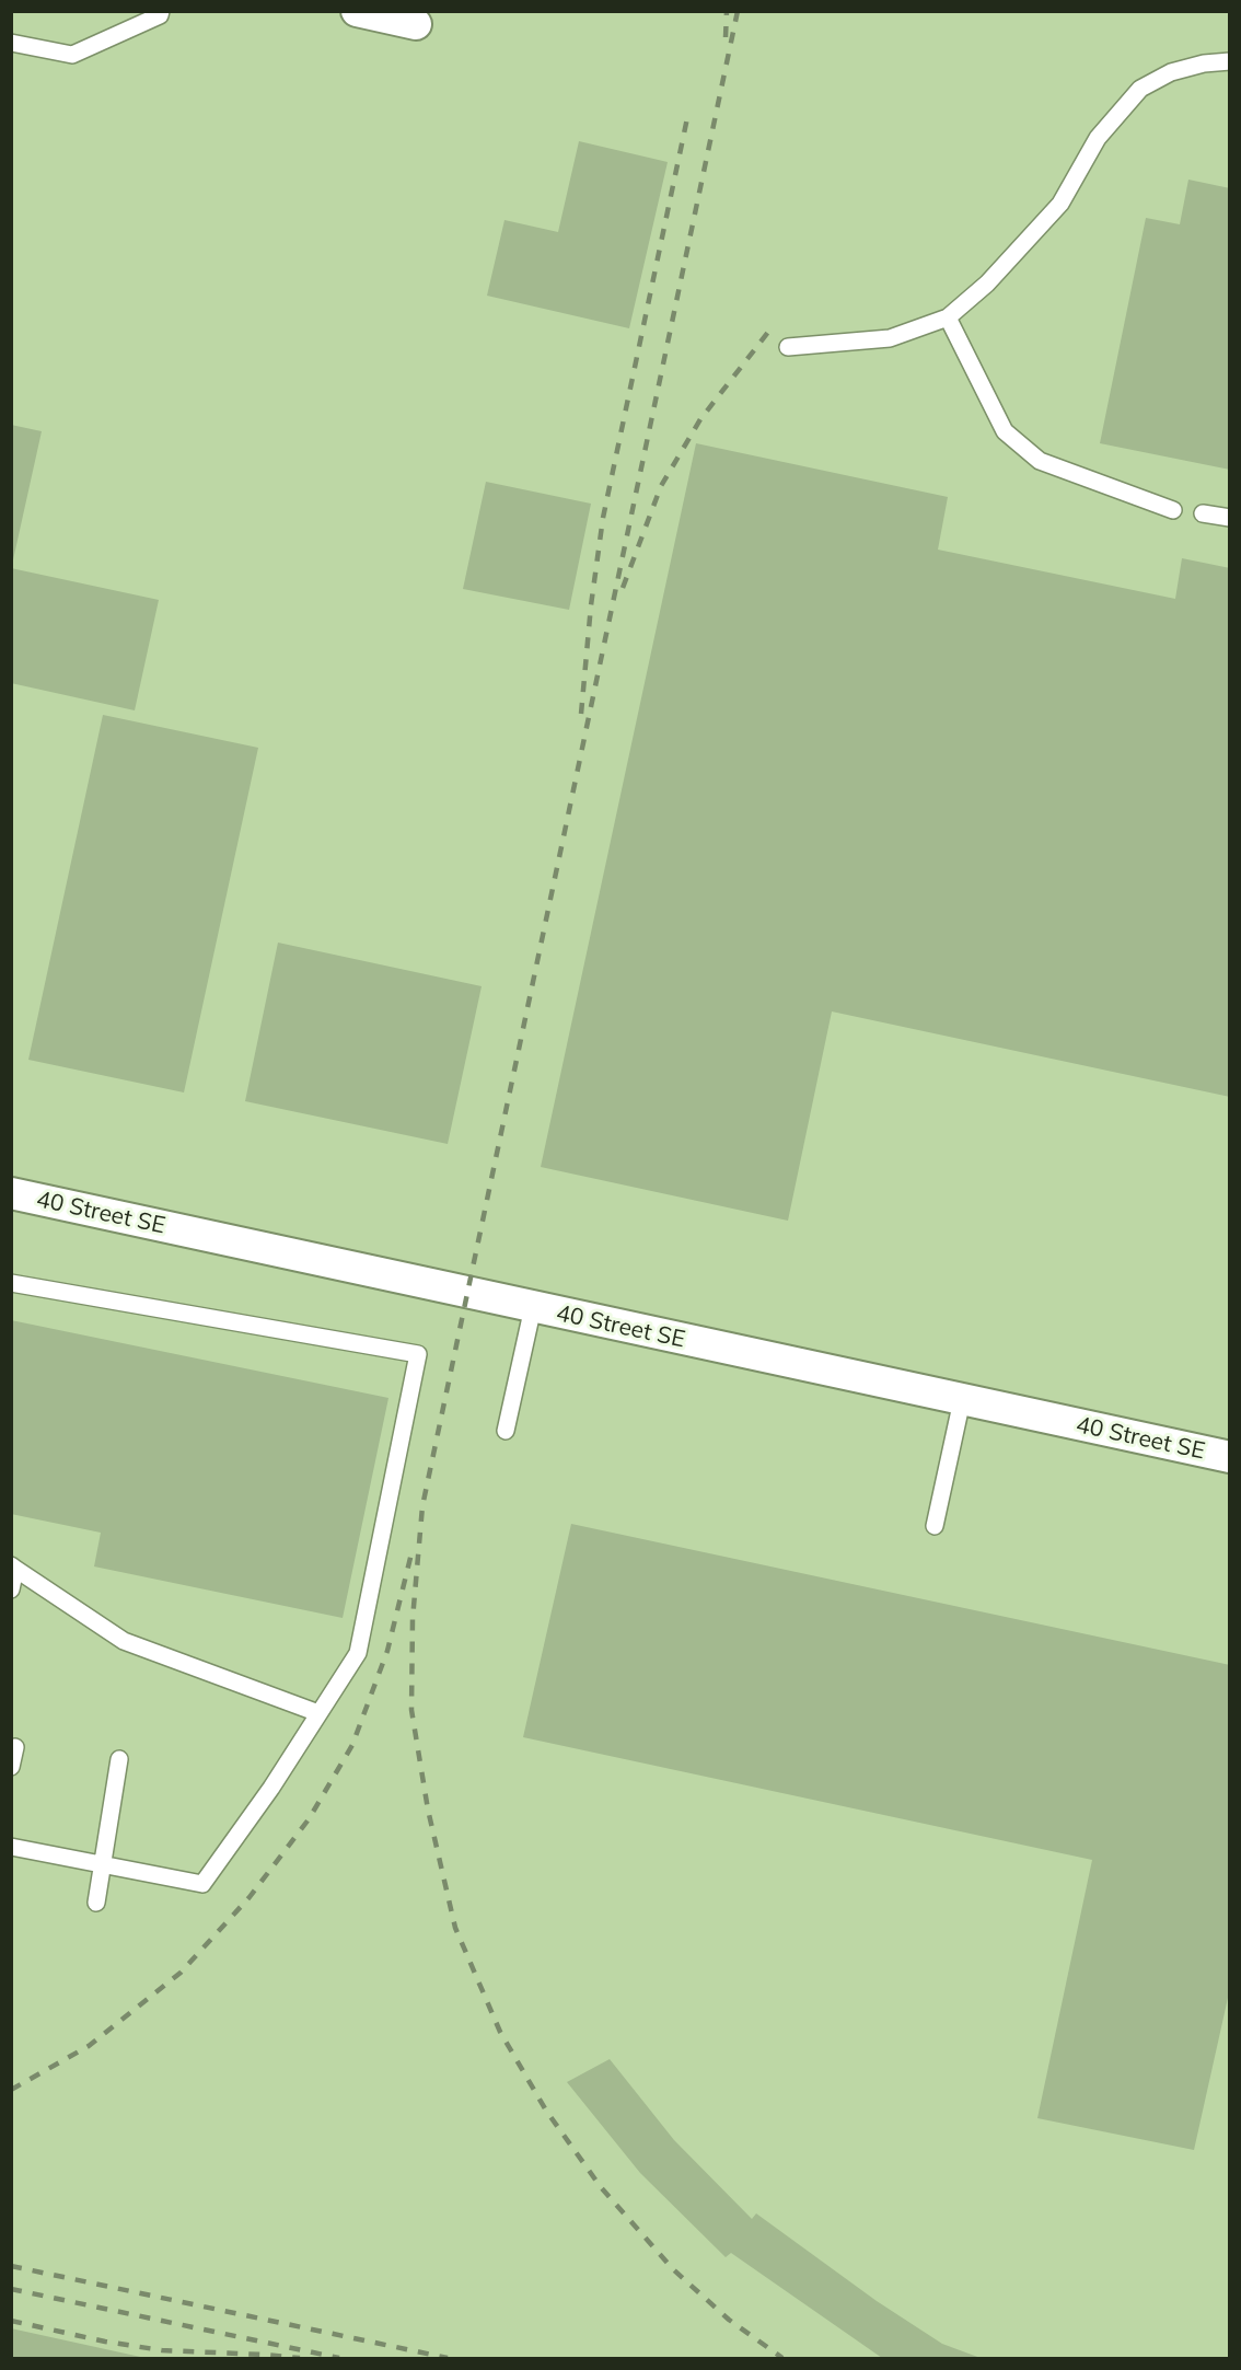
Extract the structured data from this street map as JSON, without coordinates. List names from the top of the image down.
{
  "streets": {
    "street": ["40 Street SE"]
  }
}
